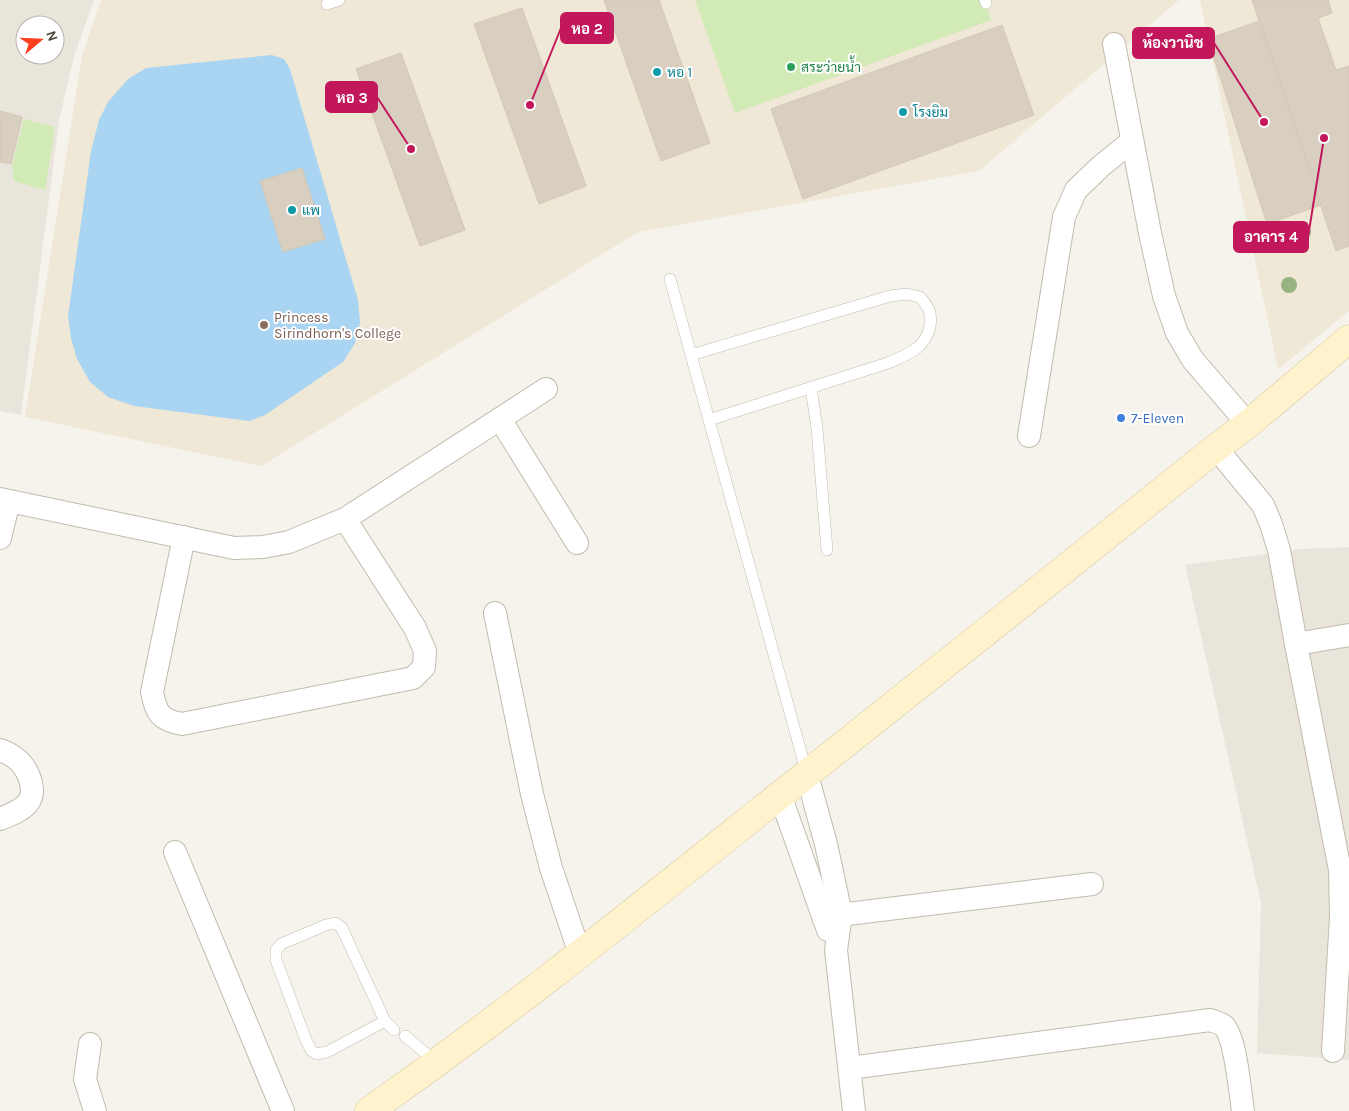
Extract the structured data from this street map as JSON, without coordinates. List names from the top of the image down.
{
  "places": [
    "สระว่ายน้ำ",
    "หอ 1",
    "หอ 2",
    "โรงยิม",
    "ห้องวานิช",
    "อาคาร 4",
    "หอ 3",
    "แพ",
    "Princess Sirindhorn's College",
    "7-Eleven"
  ],
  "north": "right"
}
